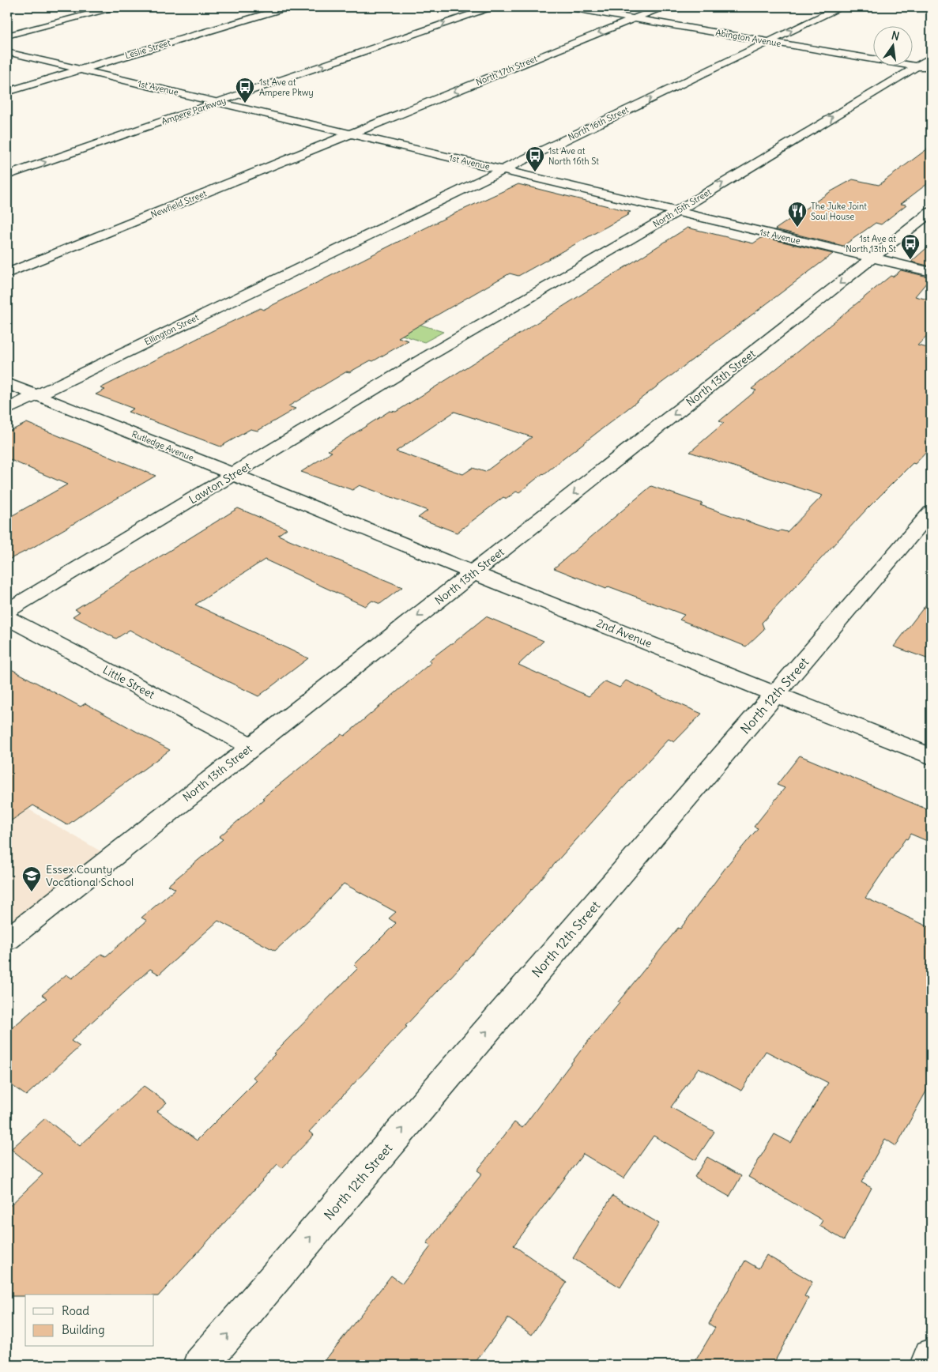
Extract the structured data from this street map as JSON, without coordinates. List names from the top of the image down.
{
  "streets": {
    "street": [
      "Abington Avenue",
      "Leslie Street",
      "North 17th Street",
      "1st Avenue",
      "Ampere Parkway",
      "North 16th Street",
      "Newfield Street",
      "North 15th Street",
      "Ellington Street",
      "North 13th Street",
      "Rutledge Avenue",
      "Lawton Street",
      "2nd Avenue",
      "Little Street",
      "North 12th Street"
    ]
  },
  "crossings": [
    ["Abington Avenue", "North 17th Street"],
    ["Abington Avenue", "North 16th Street"],
    ["Abington Avenue", "North 15th Street"],
    ["Leslie Street", "1st Avenue"],
    ["North 17th Street", "1st Avenue"],
    ["North 17th Street", "Newfield Street"],
    ["1st Avenue", "Ampere Parkway"],
    ["1st Avenue", "North 16th Street"],
    ["1st Avenue", "Newfield Street"],
    ["1st Avenue", "North 15th Street"],
    ["1st Avenue", "North 13th Street"],
    ["North 16th Street", "Ellington Street"],
    ["North 15th Street", "Lawton Street"],
    ["Ellington Street", "Rutledge Avenue"],
    ["North 13th Street", "2nd Avenue"],
    ["North 13th Street", "Little Street"],
    ["Rutledge Avenue", "Lawton Street"],
    ["Rutledge Avenue", "2nd Avenue"],
    ["2nd Avenue", "North 12th Street"]
  ],
  "one_way": [
    "North 17th Street",
    "North 16th Street",
    "North 15th Street",
    "North 13th Street",
    "North 12th Street"
  ],
  "places": {
    "bus stop": ["1st Ave at Ampere Pkwy", "1st Ave at North 16th St", "1st Ave at North 13th St"],
    "restaurant": ["The Juke Joint Soul House"],
    "school or university": ["Essex County Vocational School"]
  },
  "legend": ["Road", "Building"],
  "north": "top"
}
